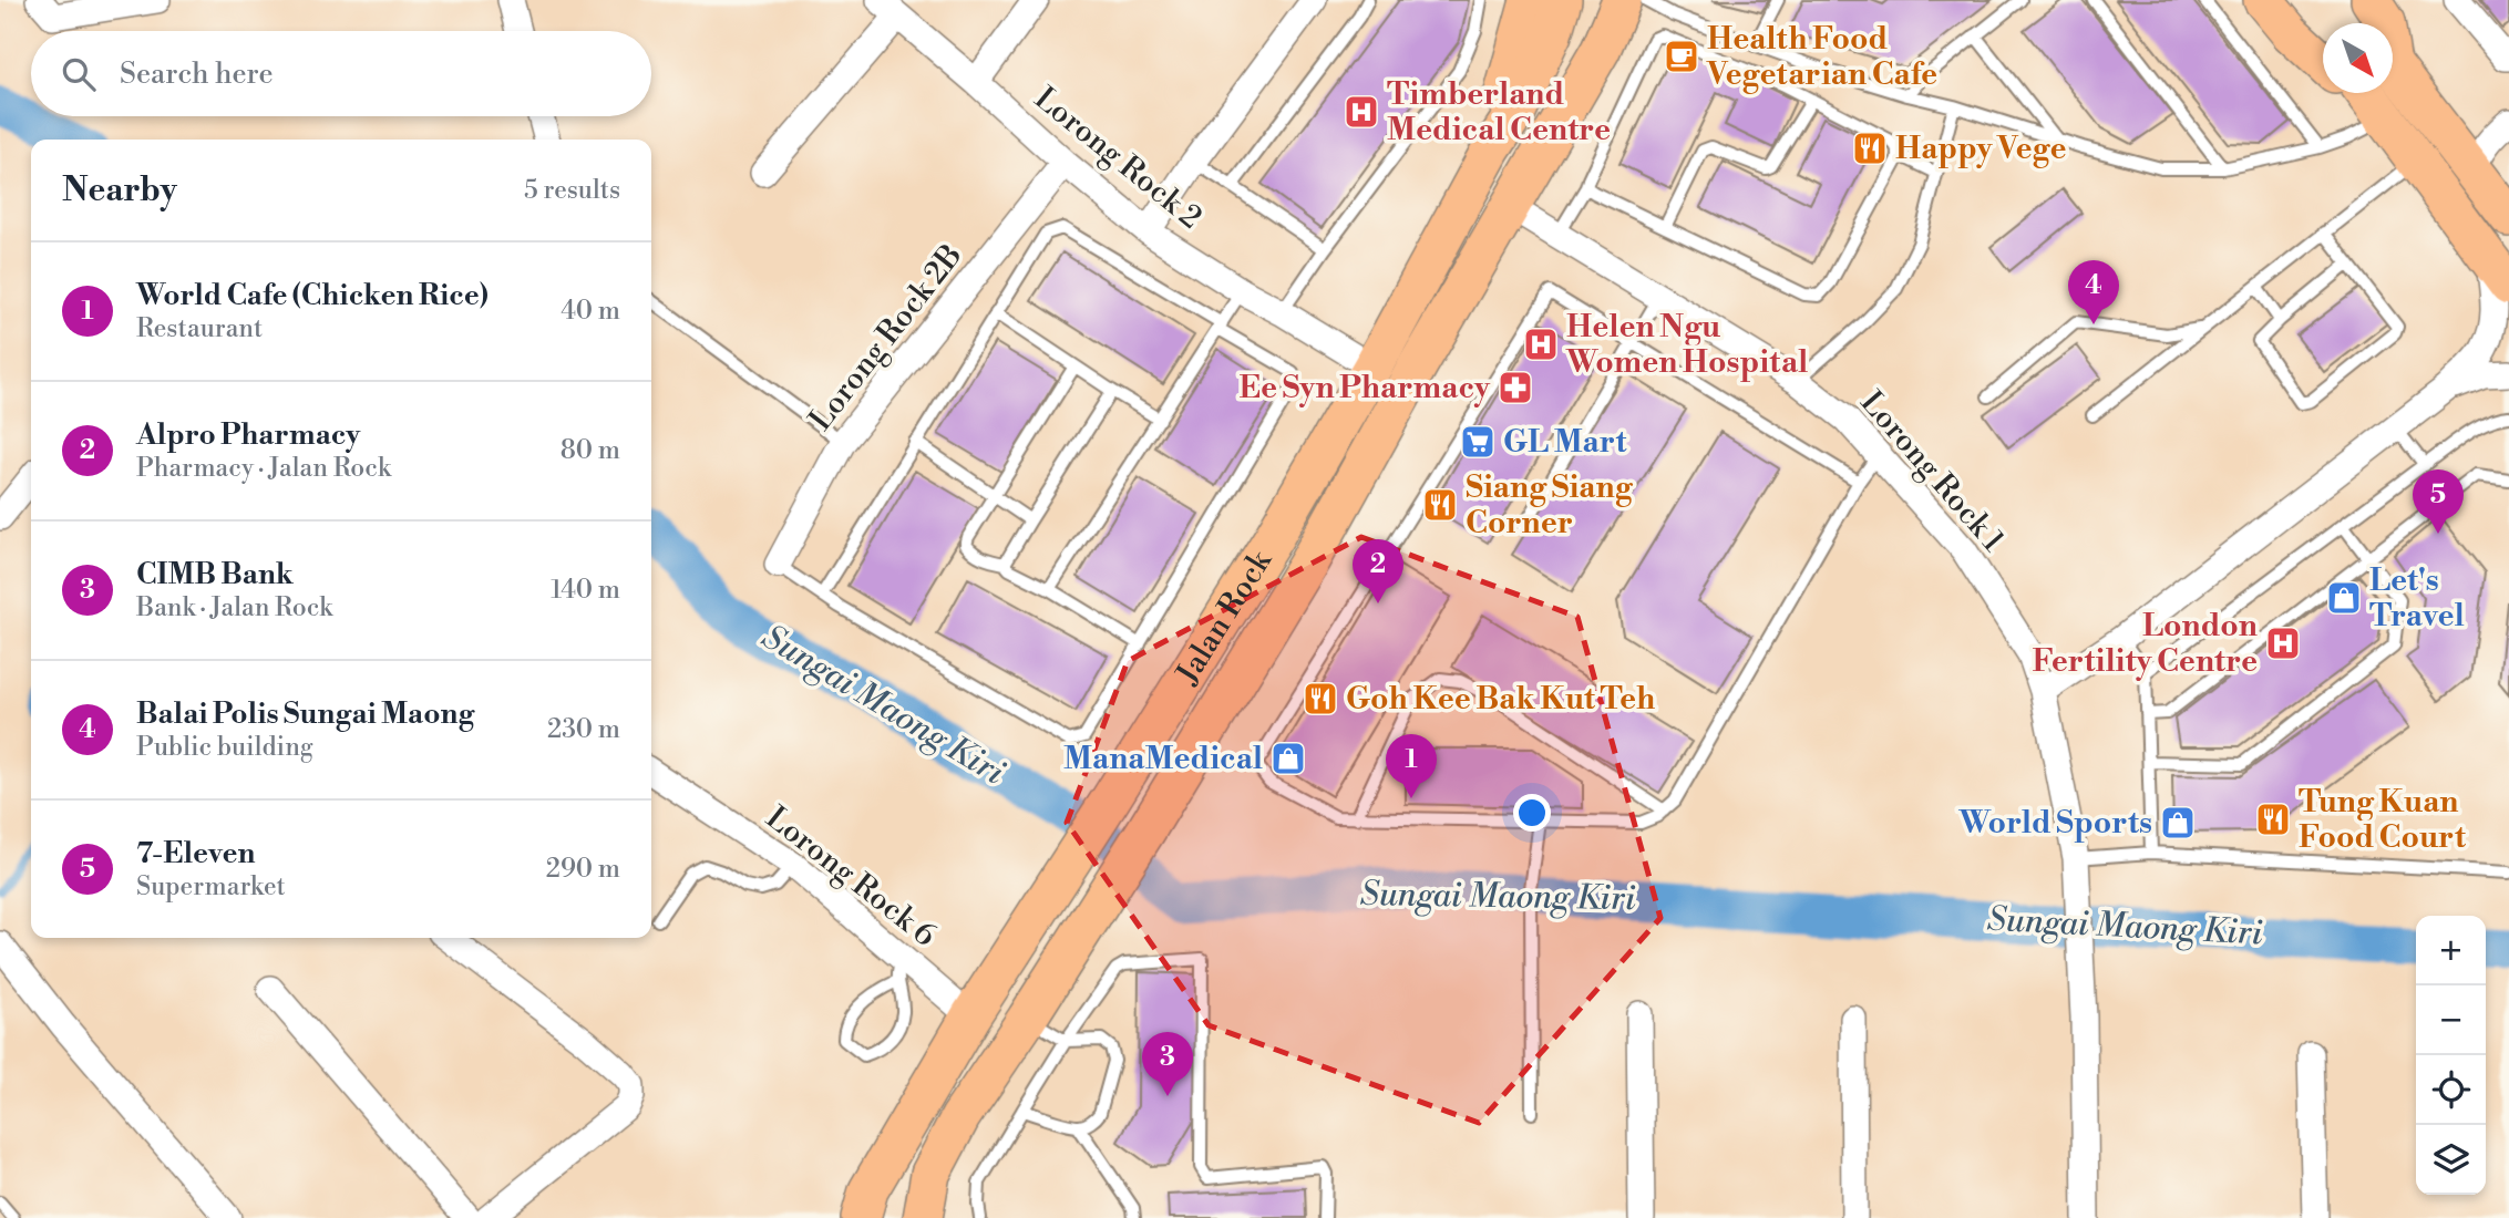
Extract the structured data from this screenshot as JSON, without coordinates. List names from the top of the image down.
{
  "streets": {
    "main road": ["Jalan Rock"],
    "street": [
      "Lorong Rock 2",
      "Lorong Rock 2B",
      "Lorong Rock 1",
      "Lorong Rock 6"
    ]
  },
  "crossings": [
    ["Lorong Rock 2", "Lorong Rock 2B"],
    ["Lorong Rock 2", "Jalan Rock"],
    ["Lorong Rock 1", "Jalan Rock"],
    ["Jalan Rock", "Lorong Rock 6"]
  ],
  "water": ["Sungai Maong Kiri"],
  "places": {
    "cafe": ["Health Food Vegetarian Cafe"],
    "hospital": ["Timberland Medical Centre", "Helen Ngu Women Hospital", "London Fertility Centre"],
    "restaurant": [
      "Happy Vege",
      "Siang Siang Corner",
      "Goh Kee Bak Kut Teh",
      "Tung Kuan Food Court"
    ],
    "pharmacy": ["Ee Syn Pharmacy"],
    "supermarket": ["GL Mart"],
    "shop": ["Let's Travel", "ManaMedical", "World Sports"]
  },
  "north": "bottom right",
  "page": {
    "search": "Search here",
    "heading": ["Nearby", "5 results"],
    "list": [
      {
        "mark": "1",
        "name": "World Cafe (Chicken Rice)",
        "note": "Restaurant",
        "value": "40 m"
      },
      {
        "mark": "2",
        "name": "Alpro Pharmacy",
        "note": "Pharmacy · Jalan Rock",
        "value": "80 m"
      },
      {
        "mark": "3",
        "name": "CIMB Bank",
        "note": "Bank · Jalan Rock",
        "value": "140 m"
      },
      {
        "mark": "4",
        "name": "Balai Polis Sungai Maong",
        "note": "Public building",
        "value": "230 m"
      },
      {
        "mark": "5",
        "name": "7-Eleven",
        "note": "Supermarket",
        "value": "290 m"
      }
    ],
    "pins": [
      "4",
      "5",
      "2",
      "1",
      "3"
    ],
    "map_buttons": ["+", "−"]
  }
}
